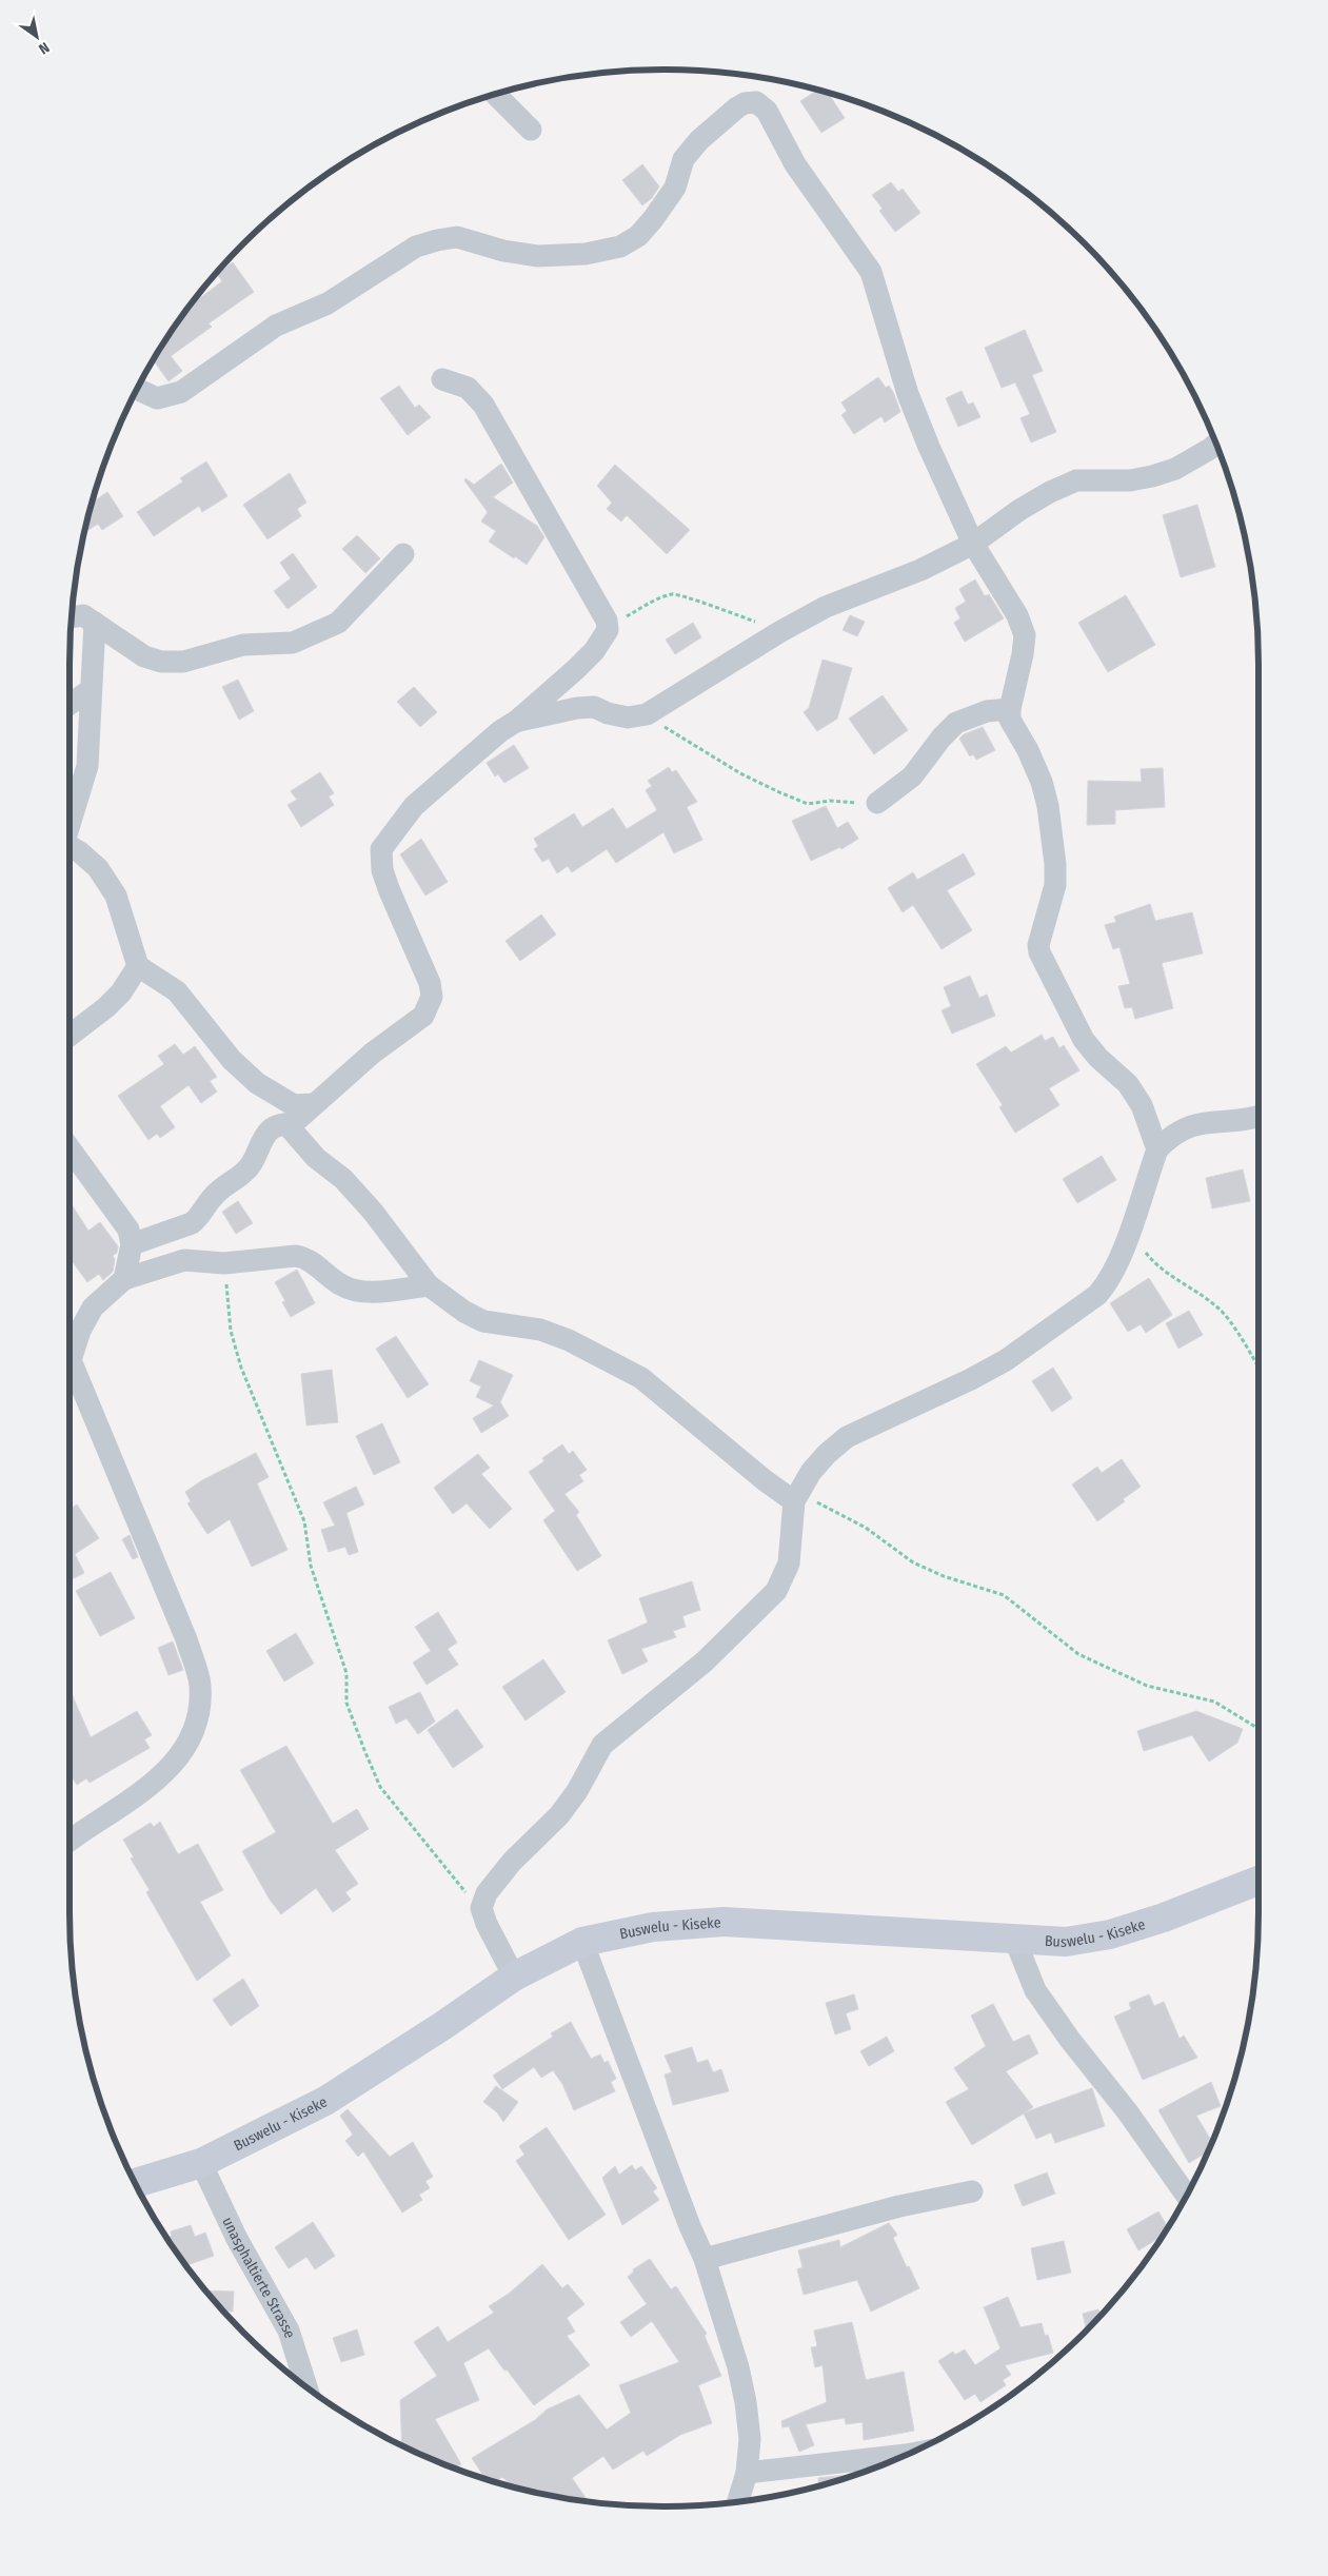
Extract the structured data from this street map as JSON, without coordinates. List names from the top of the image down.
{
  "streets": {
    "main road": ["Buswelu - Kiseke"],
    "street": ["unasphaltierte Strasse"]
  },
  "crossings": [
    ["Buswelu - Kiseke", "unasphaltierte Strasse"]
  ],
  "north": "bottom right"
}
